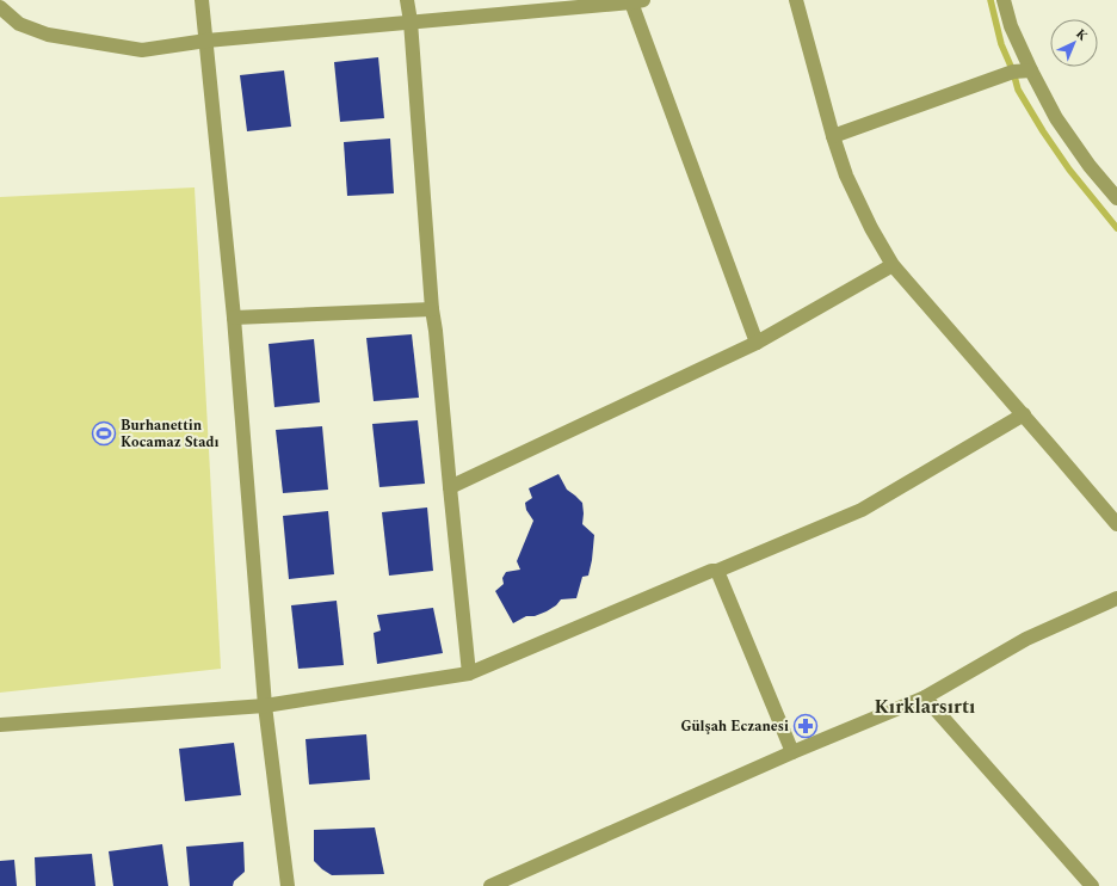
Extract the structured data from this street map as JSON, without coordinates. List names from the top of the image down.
{
  "districts": ["Kırklarsırtı"],
  "places": {
    "sports": ["Burhanettin Kocamaz Stadı"],
    "pharmacy": ["Gülşah Eczanesi"]
  },
  "north": "top right"
}
